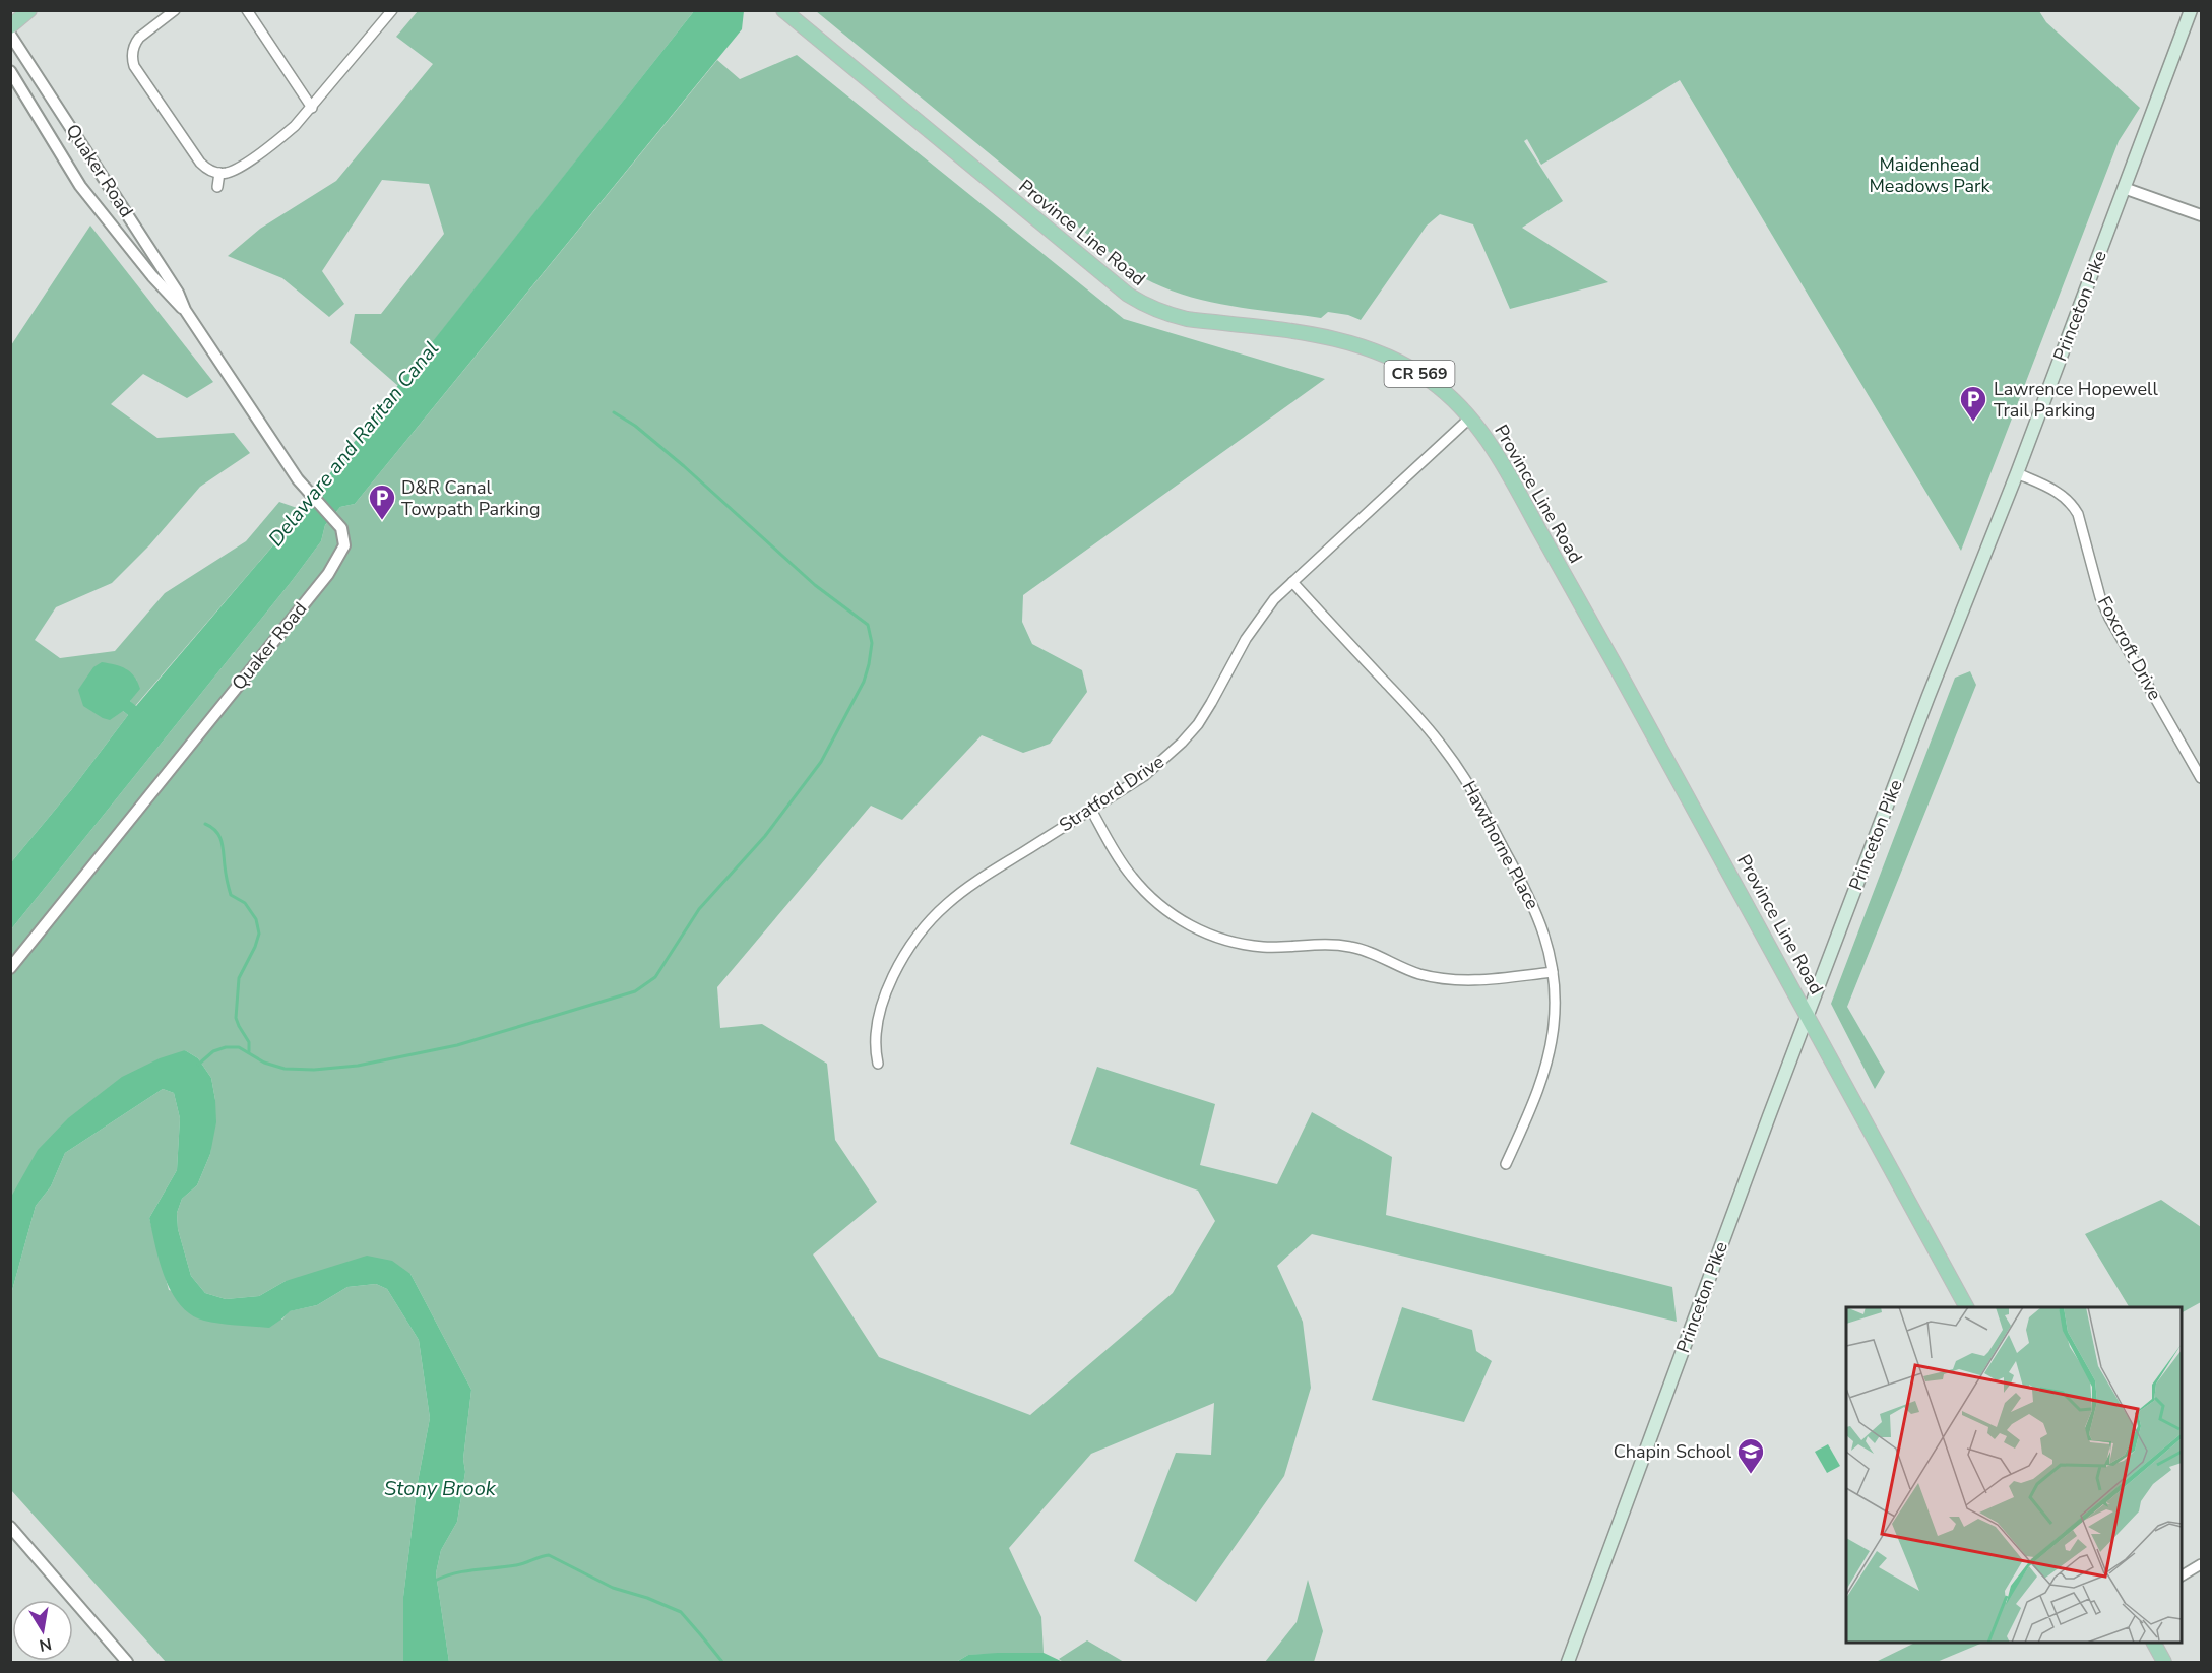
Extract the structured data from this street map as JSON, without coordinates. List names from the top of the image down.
{
  "streets": {
    "main road": ["Province Line Road", "Princeton Pike", "CR 569"],
    "street": [
      "Quaker Road",
      "Foxcroft Drive",
      "Stratford Drive",
      "Hawthorne Place"
    ]
  },
  "crossings": [
    ["Province Line Road", "Princeton Pike"],
    ["Province Line Road", "Stratford Drive"],
    ["Princeton Pike", "Foxcroft Drive"],
    ["Stratford Drive", "Hawthorne Place"]
  ],
  "water": ["Delaware and Raritan Canal", "Stony Brook"],
  "parks": ["Maidenhead Meadows Park"],
  "places": {
    "parking": ["Lawrence Hopewell Trail Parking", "D&R Canal Towpath Parking"],
    "school or university": ["Chapin School"]
  },
  "north": "bottom"
}
